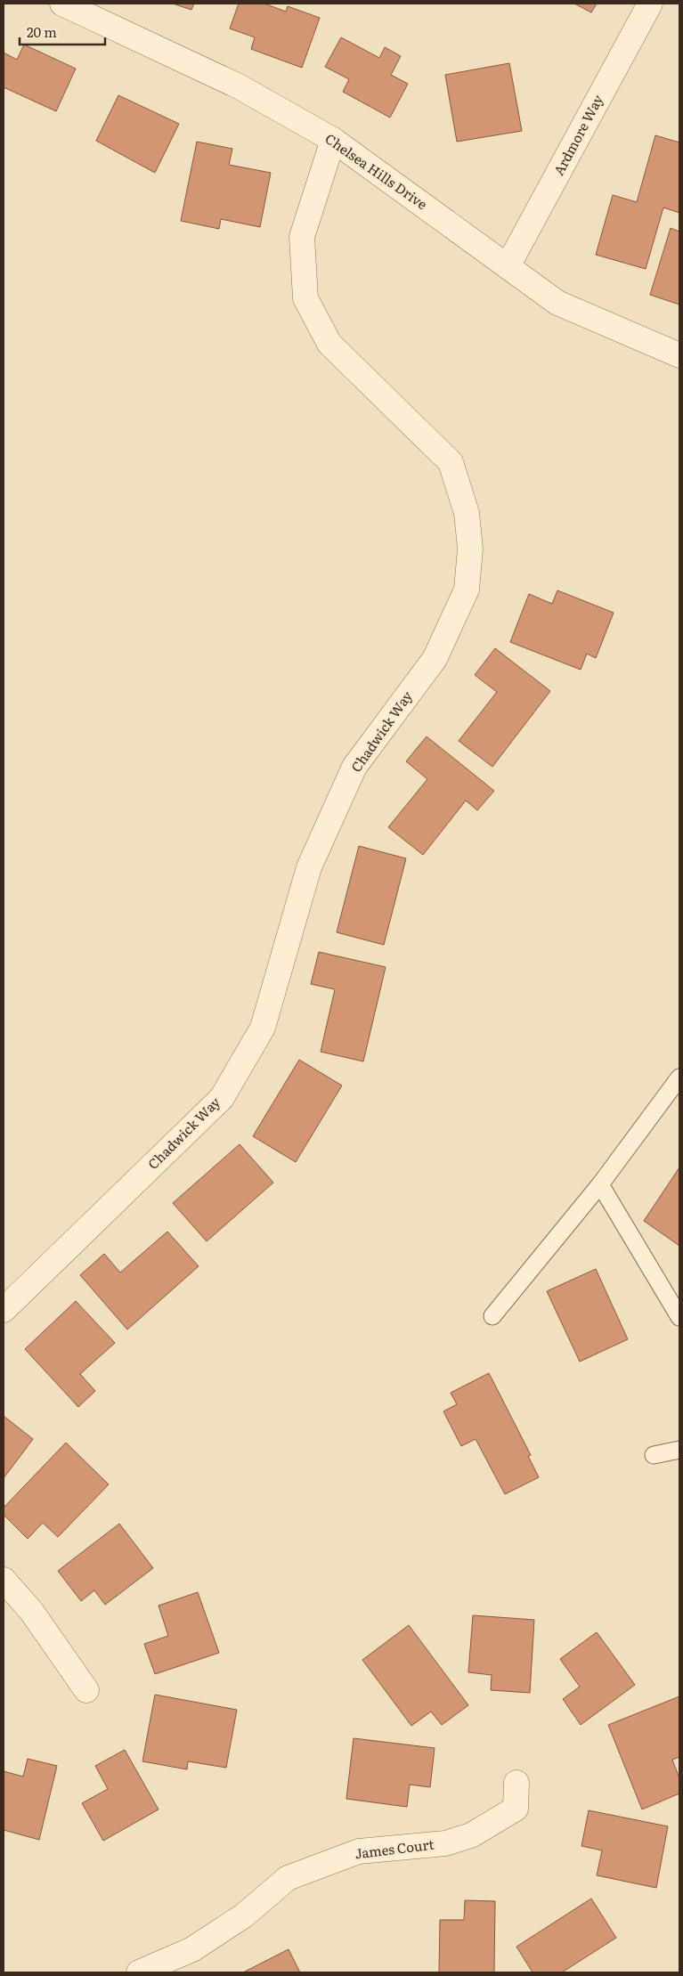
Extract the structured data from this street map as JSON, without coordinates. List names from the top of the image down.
{
  "streets": {
    "street": [
      "Ardmore Way",
      "Chelsea Hills Drive",
      "Chadwick Way",
      "James Court"
    ]
  },
  "crossings": [
    ["Ardmore Way", "Chelsea Hills Drive"],
    ["Chelsea Hills Drive", "Chadwick Way"]
  ],
  "scale_bar": "20 m"
}
